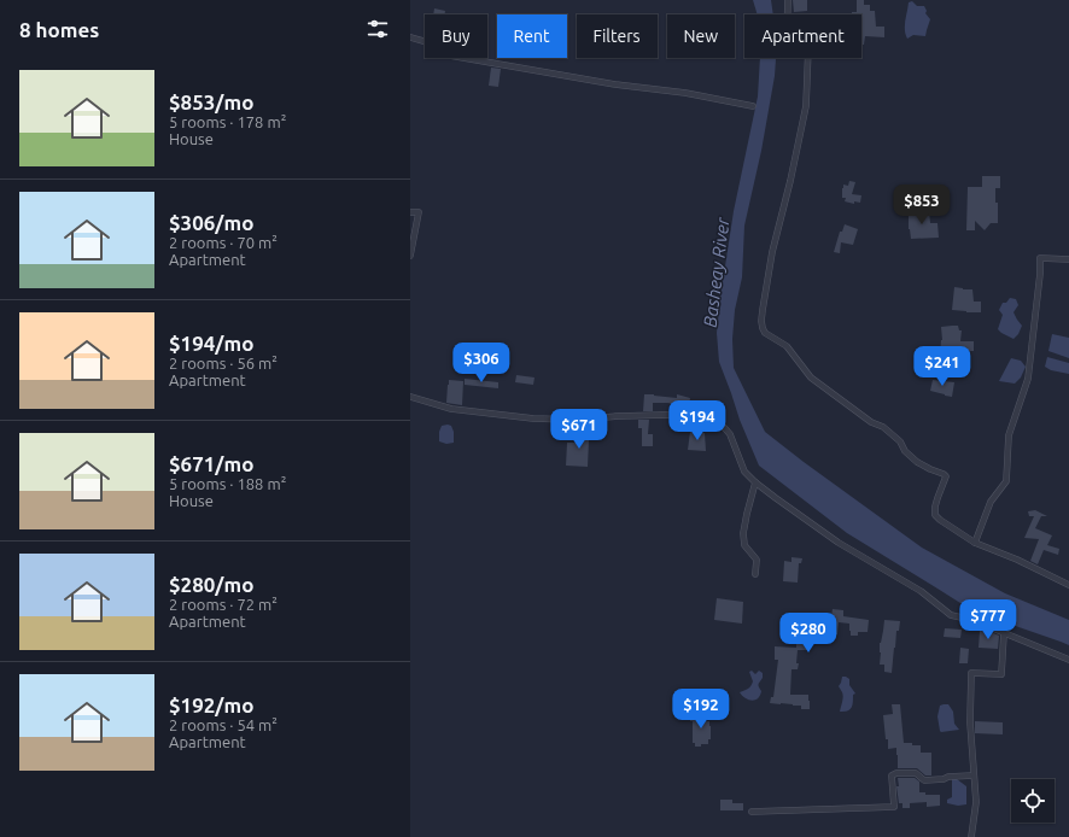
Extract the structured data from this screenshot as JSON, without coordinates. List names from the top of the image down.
{
  "water": ["Basheay River"],
  "page": {
    "heading": "8 homes",
    "chip": [
      "Buy",
      "Rent",
      "Filters",
      "New",
      "Apartment"
    ],
    "list": [
      {
        "name": "$853/mo",
        "note": "5 rooms · 178 m² · House"
      },
      {
        "name": "$306/mo",
        "note": "2 rooms · 70 m² · Apartment"
      },
      {
        "name": "$194/mo",
        "note": "2 rooms · 56 m² · Apartment"
      },
      {
        "name": "$671/mo",
        "note": "5 rooms · 188 m² · House"
      },
      {
        "name": "$280/mo",
        "note": "2 rooms · 72 m² · Apartment"
      },
      {
        "name": "$192/mo",
        "note": "2 rooms · 54 m² · Apartment"
      }
    ],
    "price": [
      "$853",
      "$306",
      "$241",
      "$194",
      "$671",
      "$777",
      "$280",
      "$192"
    ]
  }
}
